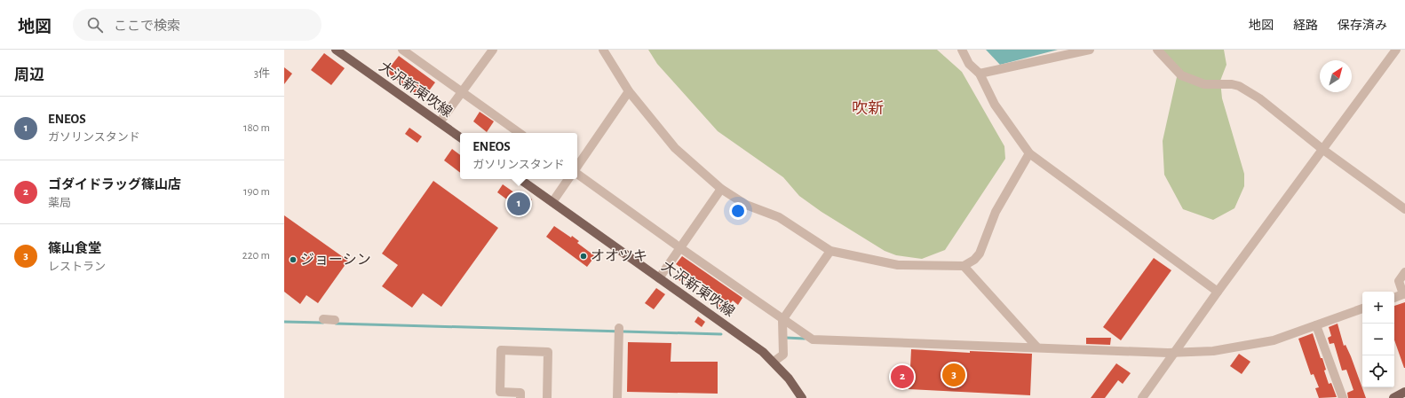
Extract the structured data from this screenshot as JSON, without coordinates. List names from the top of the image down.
{
  "streets": {
    "main road": ["大沢新東吹線"]
  },
  "districts": ["吹新"],
  "places": ["オオツキ", "ジョーシン"],
  "north": "top right",
  "page": {
    "header": "地図",
    "search": "ここで検索",
    "nav": ["地図", "経路", "保存済み"],
    "heading": ["周辺", "3件"],
    "list": [
      {
        "mark": "1",
        "name": "ENEOS",
        "note": "ガソリンスタンド",
        "value": "180 m"
      },
      {
        "mark": "2",
        "name": "ゴダイドラッグ篠山店",
        "note": "薬局",
        "value": "190 m"
      },
      {
        "mark": "3",
        "name": "篠山食堂",
        "note": "レストラン",
        "value": "220 m"
      }
    ],
    "popup": ["ENEOS", "ガソリンスタンド"],
    "pins": ["1", "3", "2"],
    "map_buttons": ["+", "−"]
  }
}
